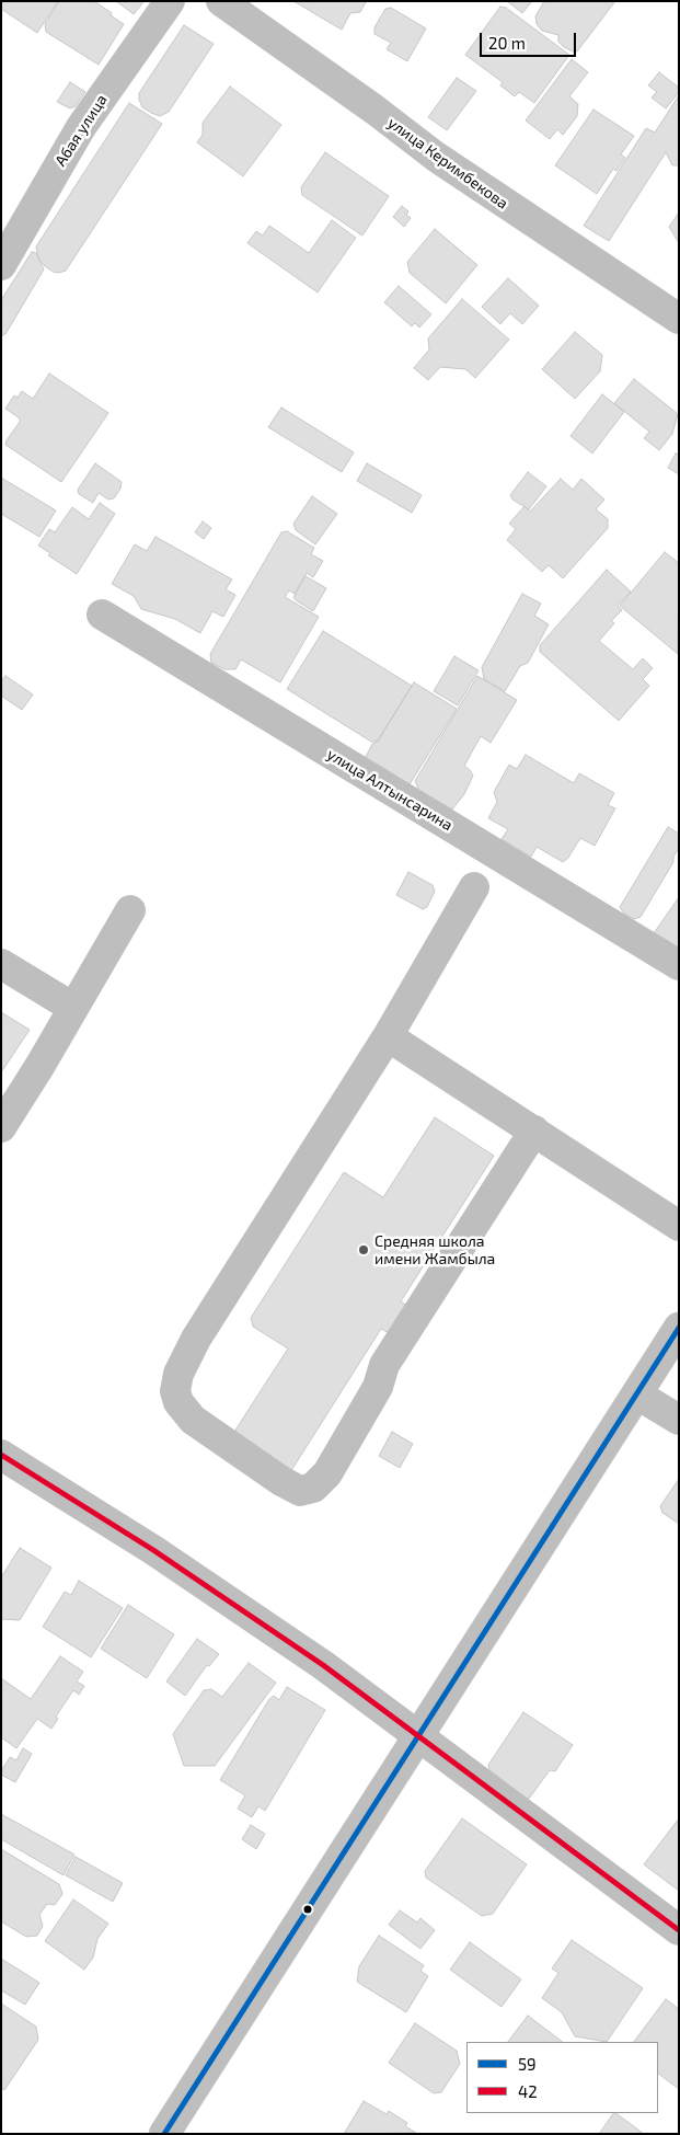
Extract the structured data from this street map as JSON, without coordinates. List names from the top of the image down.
{
  "streets": {
    "main road": ["Абая улица", "улица Керимбекова", "улица Алтынсарина"]
  },
  "places": ["Средняя школа имени Жамбыла"],
  "lines": ["transit line 59", "transit line 42"],
  "legend": ["59", "42"],
  "scale_bar": "20 m"
}
